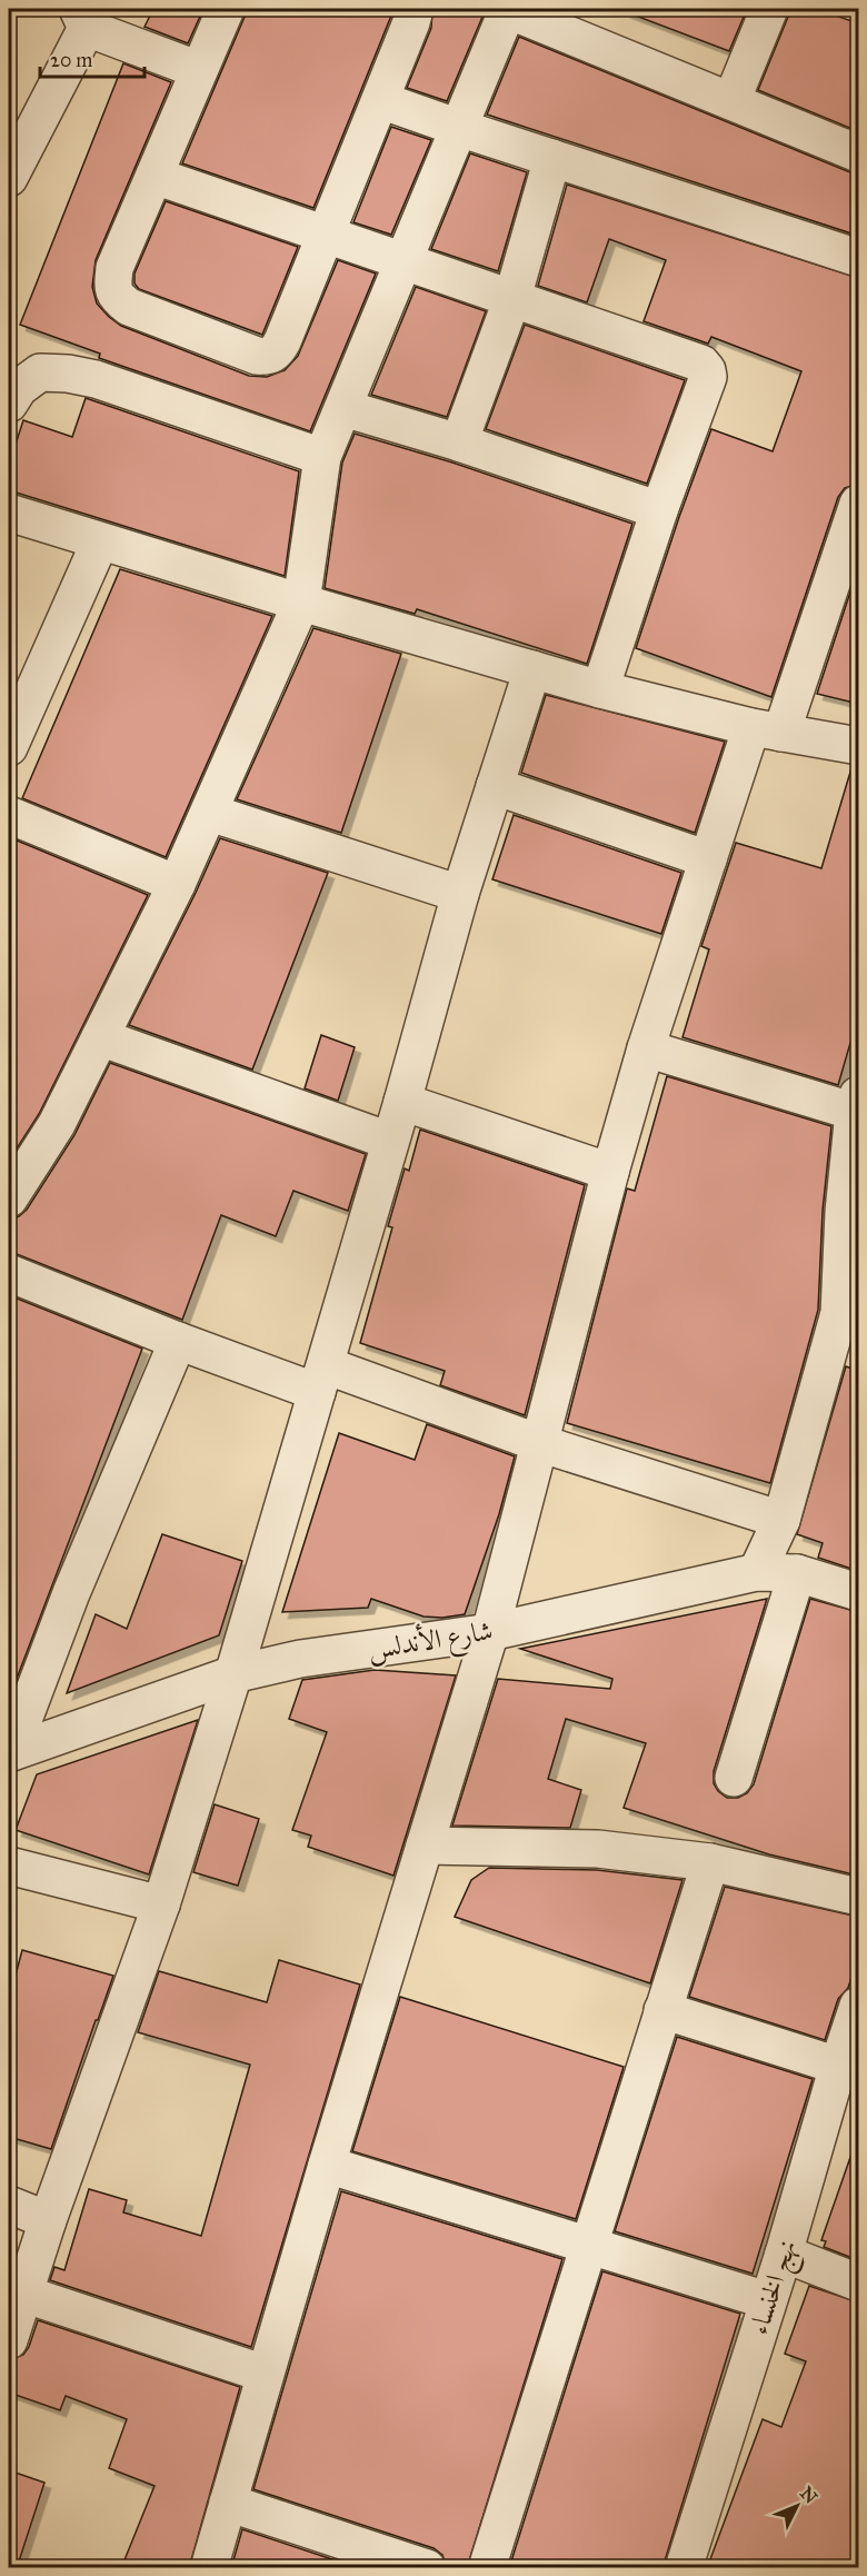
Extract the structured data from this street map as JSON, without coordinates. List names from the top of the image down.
{
  "streets": {
    "street": ["شارع الأندلس", "نهج الخنساء"]
  },
  "scale_bar": "20 m",
  "north": "top right"
}
